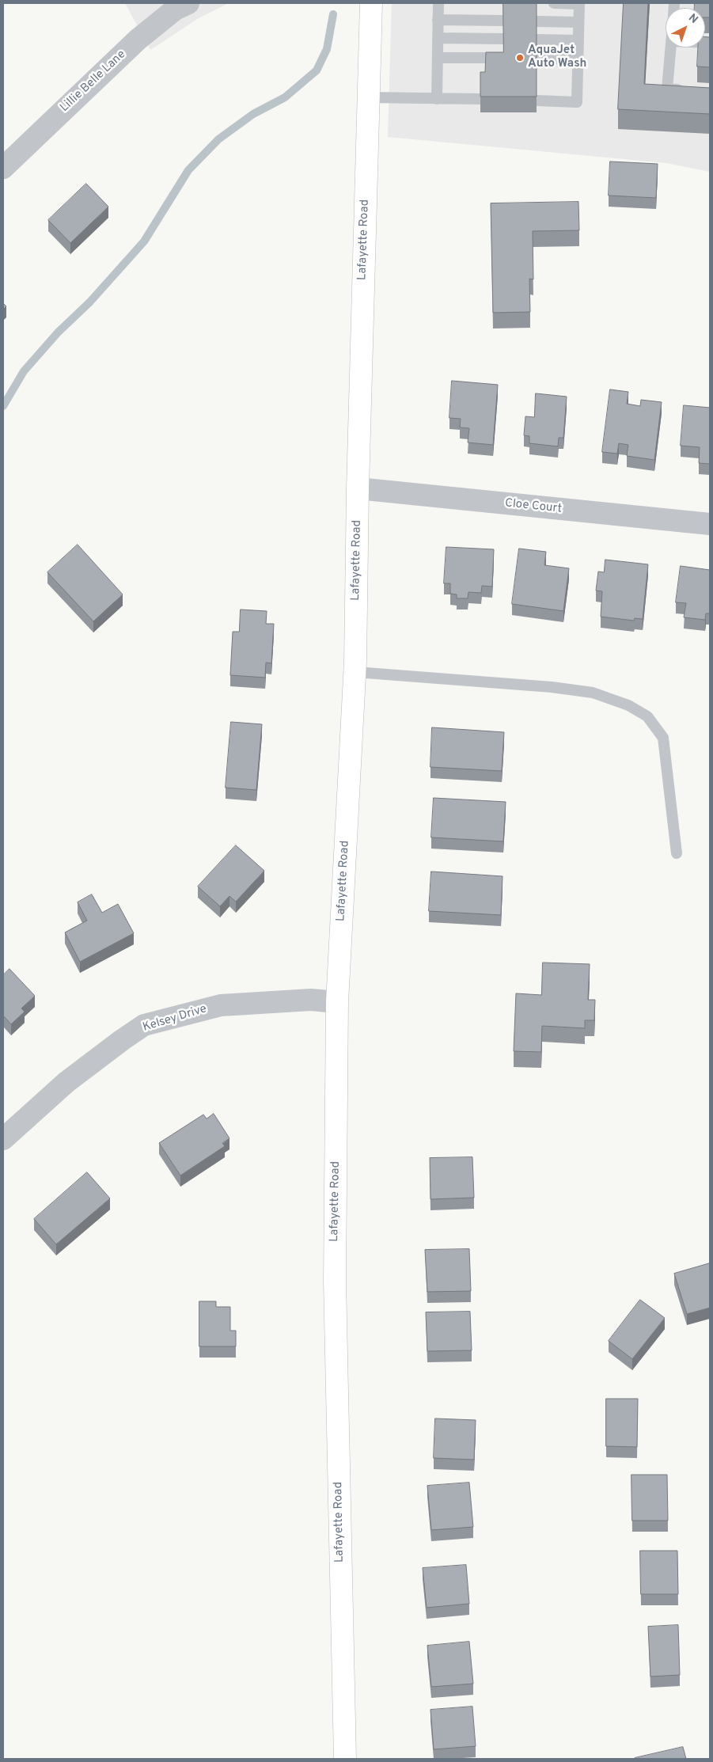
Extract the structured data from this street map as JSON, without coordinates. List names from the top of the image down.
{
  "streets": {
    "main road": ["Lafayette Road"],
    "street": ["Lillie Belle Lane", "Cloe Court", "Kelsey Drive"]
  },
  "crossings": [
    ["Lafayette Road", "Cloe Court"],
    ["Lafayette Road", "Kelsey Drive"]
  ],
  "places": ["AquaJet Auto Wash"],
  "north": "top right"
}
